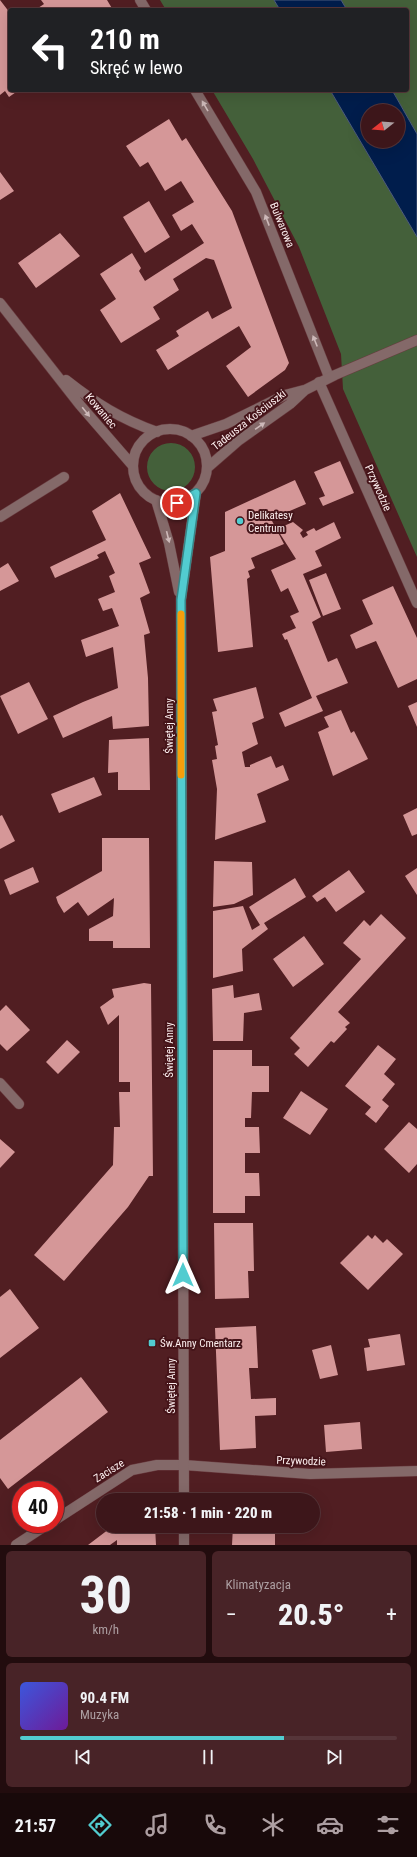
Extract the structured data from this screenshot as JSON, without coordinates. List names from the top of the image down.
{
  "streets": {
    "street": [
      "Bulwarowa",
      "Kowaniec",
      "Tadeusza Kościuszki",
      "Przywodzie",
      "Świętej Anny",
      "Zacisze"
    ]
  },
  "crossings": [
    ["Bulwarowa", "Tadeusza Kościuszki"],
    ["Kowaniec", "Tadeusza Kościuszki"],
    ["Kowaniec", "Świętej Anny"],
    ["Tadeusza Kościuszki", "Przywodzie"],
    ["Tadeusza Kościuszki", "Świętej Anny"],
    ["Przywodzie", "Świętej Anny"],
    ["Przywodzie", "Zacisze"],
    ["Świętej Anny", "Zacisze"]
  ],
  "one_way": ["Bulwarowa"],
  "places": {
    "other": ["Delikatesy Centrum"],
    "transit": ["Św.Anny Cmentarz"]
  },
  "north": "left",
  "page": {
    "turn": ["210 m", "Skręć w lewo"],
    "limit": "40",
    "trip": "21:58 · 1 min · 220 m",
    "tile": [
      ["30", "km/h"],
      "Klimatyzacja"
    ],
    "heat": ["−", "20.5°", "+"],
    "song": ["90.4 FM", "Muzyka"],
    "tabs": "21:57"
  }
}
